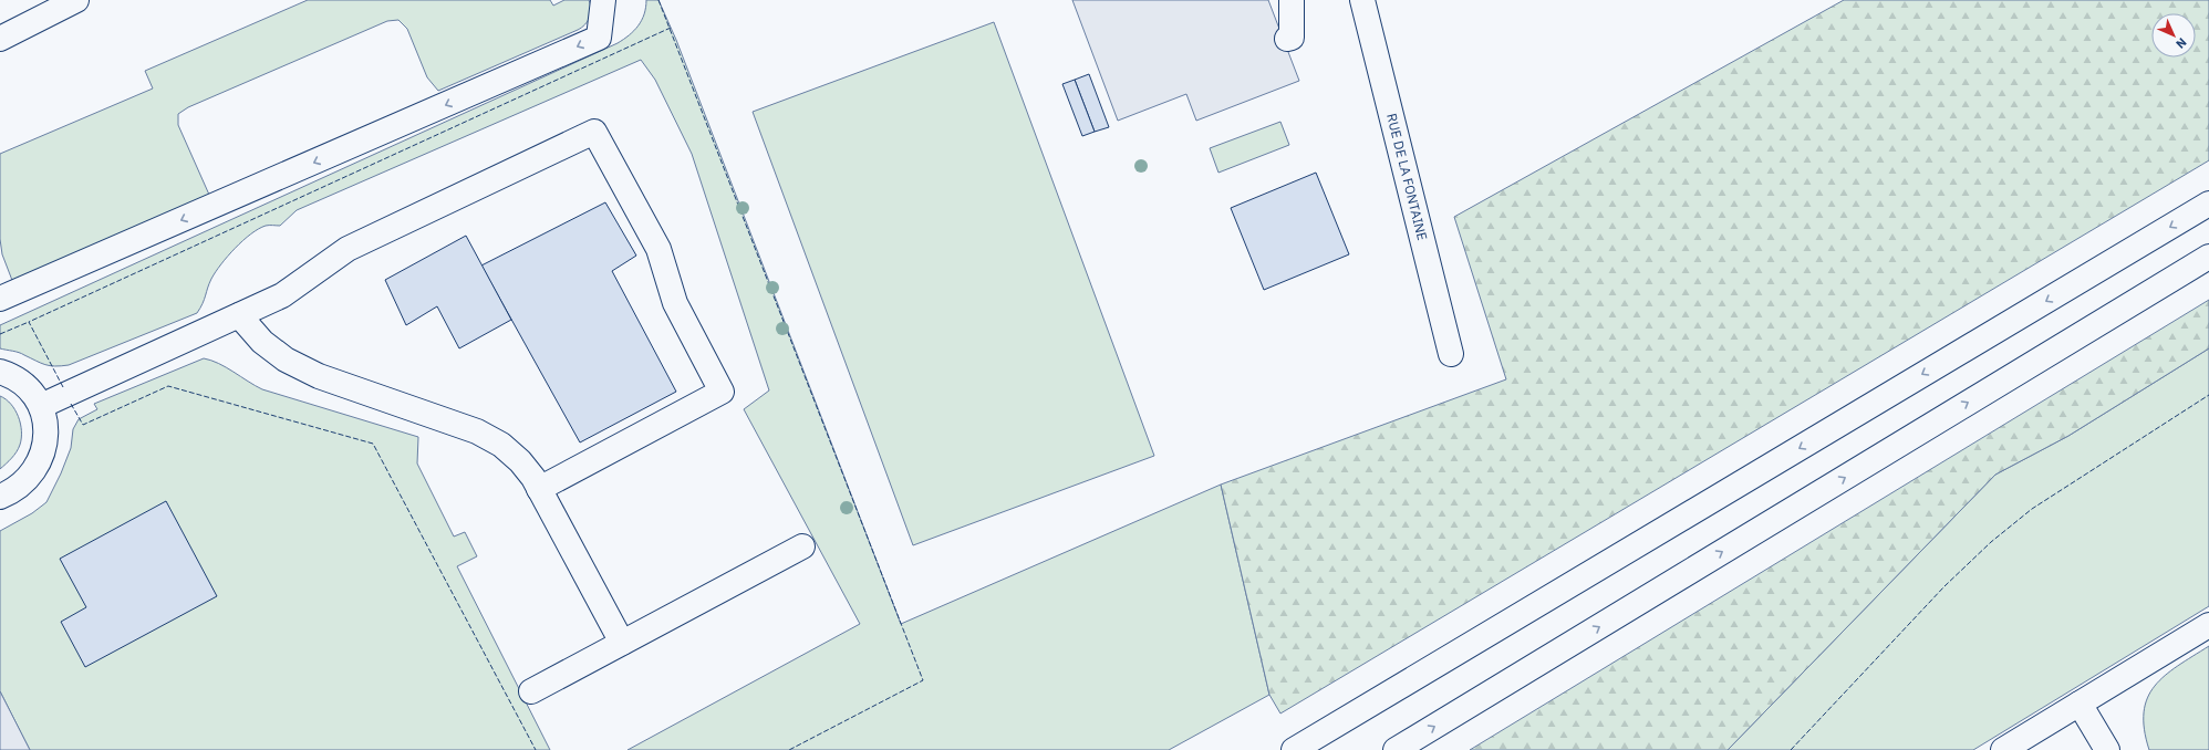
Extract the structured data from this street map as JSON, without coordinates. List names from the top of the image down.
{
  "streets": {
    "main road": ["RUE DE LA FONTAINE"]
  },
  "north": "bottom right"
}
